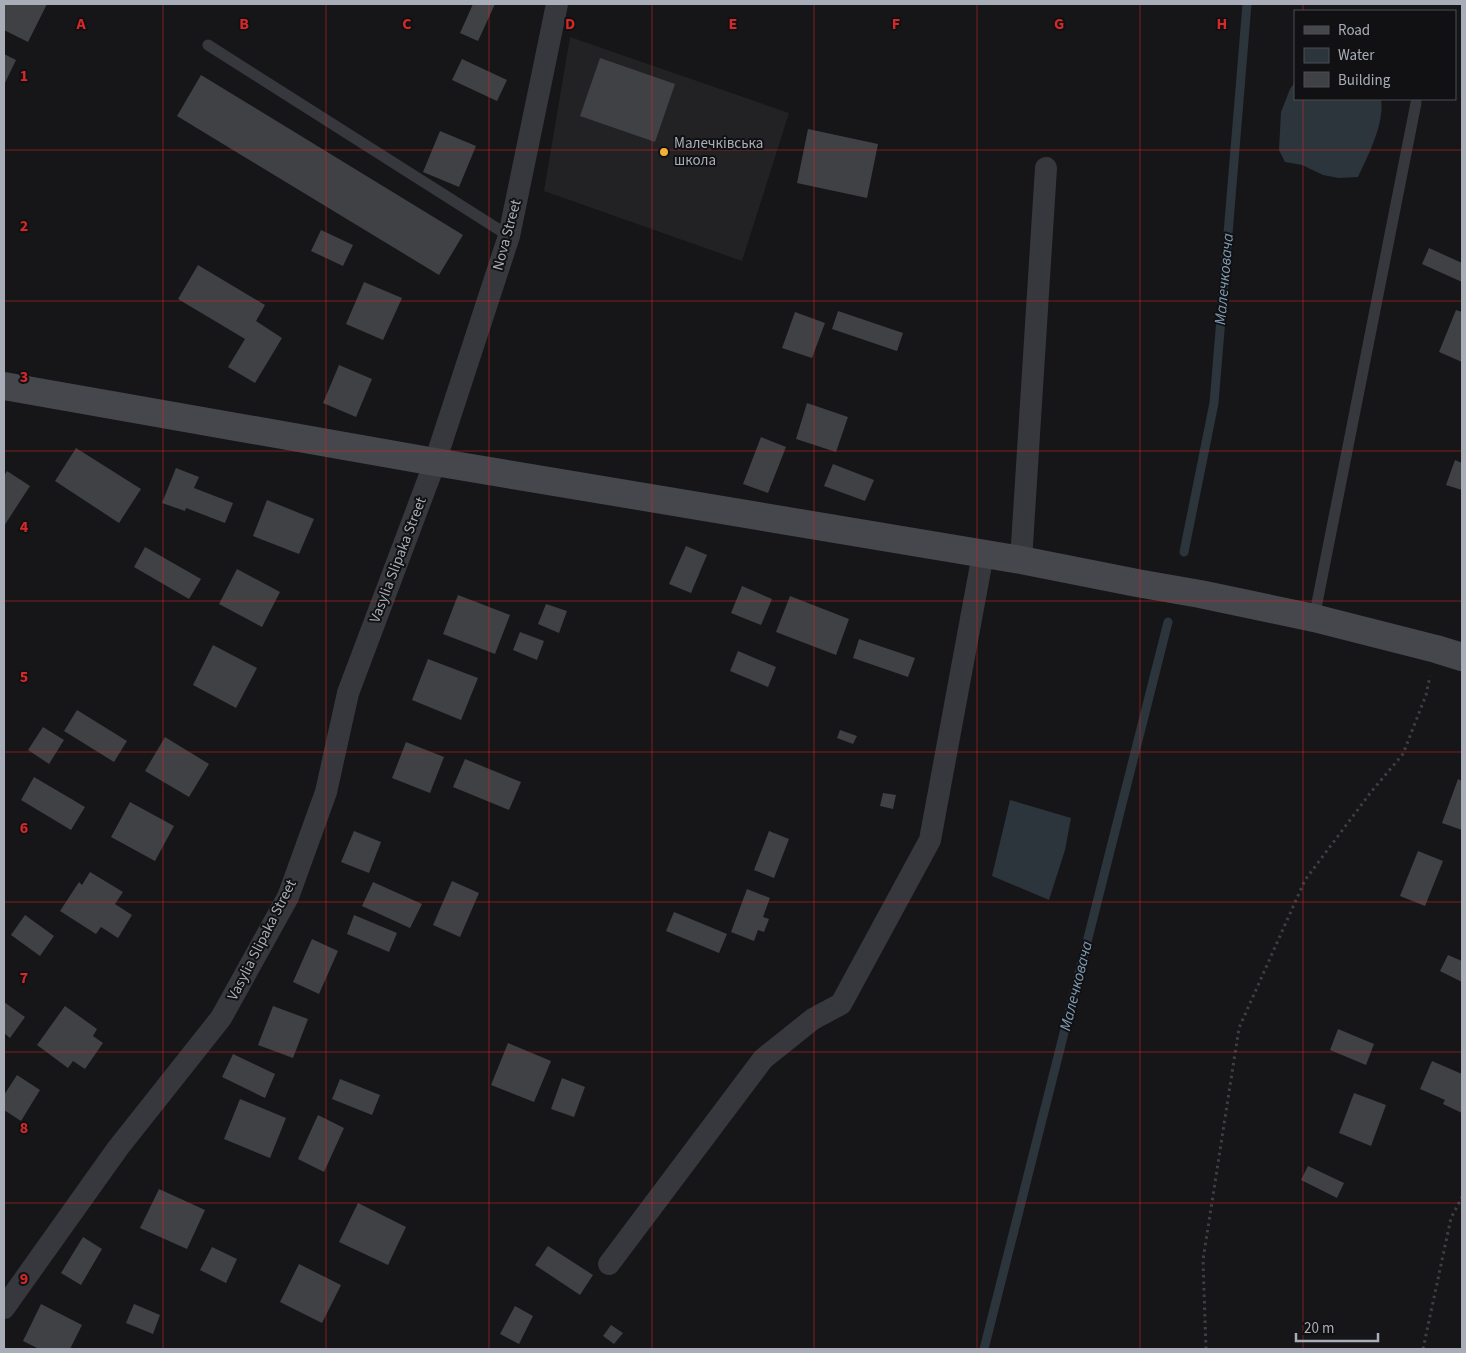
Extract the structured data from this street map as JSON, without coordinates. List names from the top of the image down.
{
  "streets": {
    "street": ["Nova Street", "Vasylia Slipaka Street"]
  },
  "crossings": [
    ["Nova Street", "Vasylia Slipaka Street"]
  ],
  "water": ["Малечковача"],
  "places": ["Малечківська школа"],
  "legend": ["Road", "Water", "Building"],
  "scale_bar": "20 m",
  "grid": {
    "columns": [
      "A",
      "B",
      "C",
      "D",
      "E",
      "F",
      "G",
      "H"
    ],
    "rows": [
      "1",
      "2",
      "3",
      "4",
      "5",
      "6",
      "7",
      "8",
      "9"
    ]
  }
}
